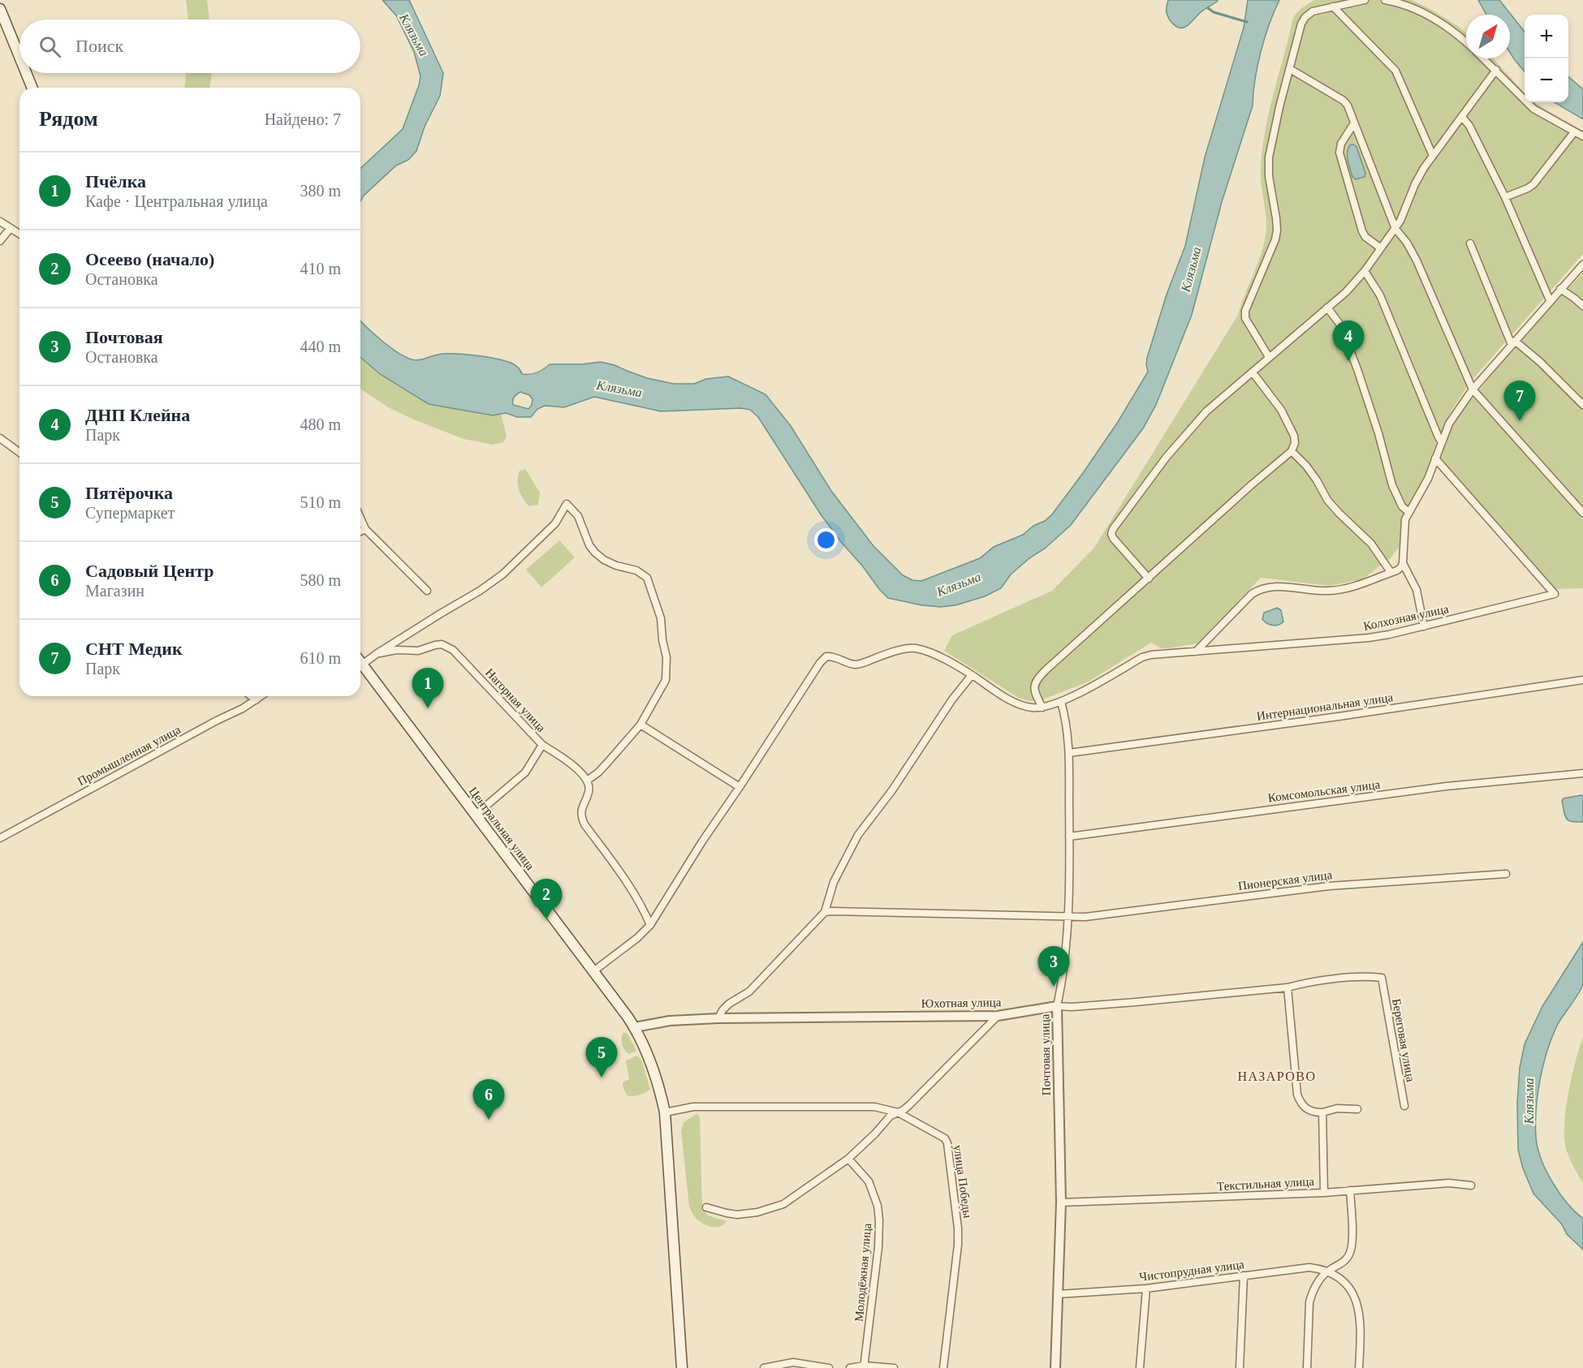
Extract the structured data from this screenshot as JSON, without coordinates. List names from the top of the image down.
{
  "streets": {
    "main road": ["Центральная улица"],
    "street": [
      "Колхозная улица",
      "Нагорная улица",
      "Интернациональная улица",
      "Промышленная улица",
      "Комсомольская улица",
      "Пионерская улица",
      "Юхотная улица",
      "Береговая улица",
      "Почтовая улица",
      "улица Победы",
      "Текстильная улица",
      "Чистопрудная улица",
      "Молодёжная улица"
    ]
  },
  "crossings": [
    ["Колхозная улица", "Почтовая улица"],
    ["Интернациональная улица", "Почтовая улица"],
    ["Комсомольская улица", "Почтовая улица"],
    ["Центральная улица", "Юхотная улица"],
    ["Центральная улица", "улица Победы"],
    ["Пионерская улица", "Почтовая улица"],
    ["Юхотная улица", "Береговая улица"],
    ["Юхотная улица", "Почтовая улица"],
    ["Почтовая улица", "Текстильная улица"],
    ["Почтовая улица", "Чистопрудная улица"]
  ],
  "districts": ["НАЗАРОВО"],
  "water": ["Клязьма"],
  "north": "top right",
  "page": {
    "map_buttons": ["+", "−"],
    "search": "Поиск",
    "heading": ["Рядом", "Найдено: 7"],
    "list": [
      {
        "mark": "1",
        "name": "Пчёлка",
        "note": "Кафе · Центральная улица",
        "value": "380 m"
      },
      {
        "mark": "2",
        "name": "Осеево (начало)",
        "note": "Остановка",
        "value": "410 m"
      },
      {
        "mark": "3",
        "name": "Почтовая",
        "note": "Остановка",
        "value": "440 m"
      },
      {
        "mark": "4",
        "name": "ДНП Клейна",
        "note": "Парк",
        "value": "480 m"
      },
      {
        "mark": "5",
        "name": "Пятёрочка",
        "note": "Супермаркет",
        "value": "510 m"
      },
      {
        "mark": "6",
        "name": "Садовый Центр",
        "note": "Магазин",
        "value": "580 m"
      },
      {
        "mark": "7",
        "name": "СНТ Медик",
        "note": "Парк",
        "value": "610 m"
      }
    ],
    "pins": [
      "4",
      "7",
      "1",
      "2",
      "3",
      "5",
      "6"
    ]
  }
}
